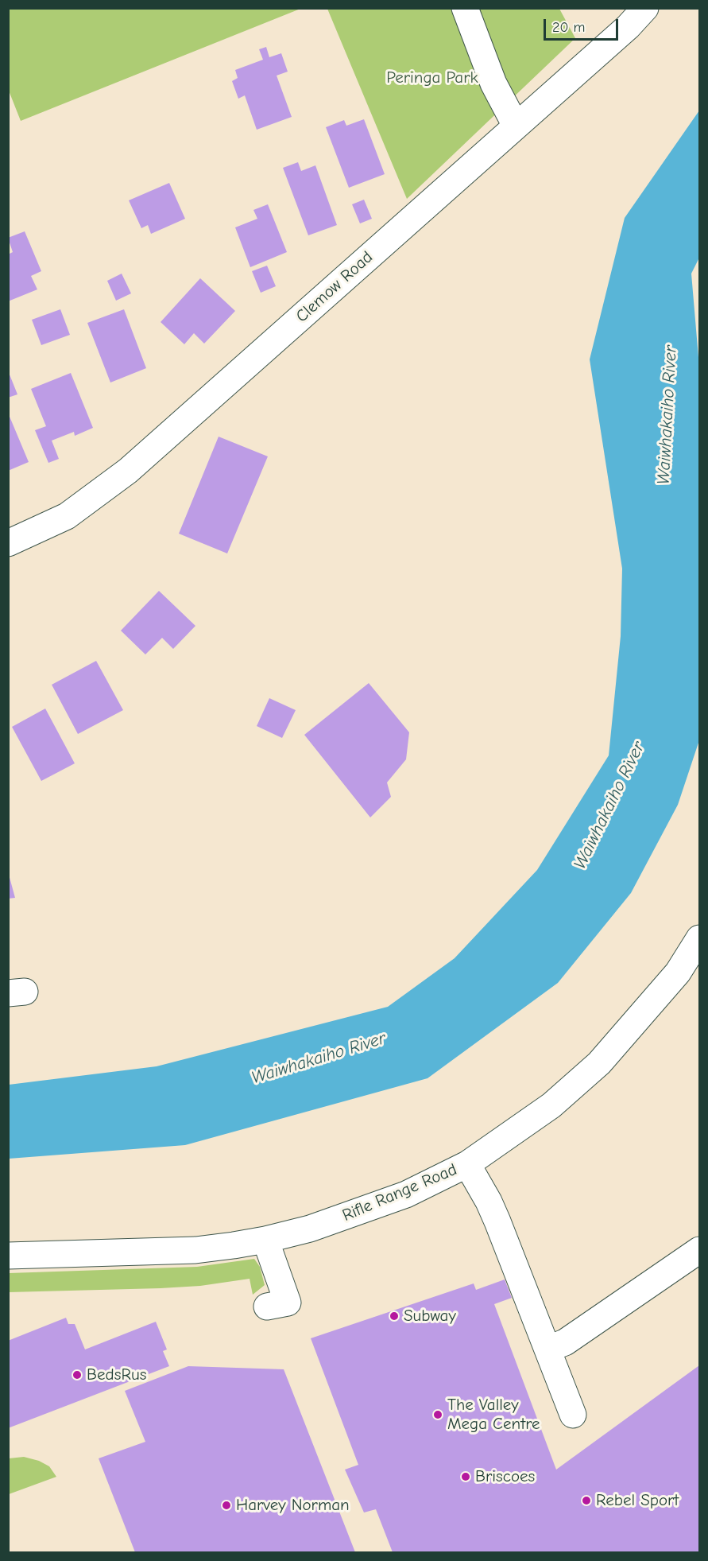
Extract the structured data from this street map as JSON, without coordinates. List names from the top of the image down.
{
  "streets": {
    "street": ["Clemow Road", "Rifle Range Road"]
  },
  "water": ["Waiwhakaiho River"],
  "parks": ["Peringa Park"],
  "places": [
    "Subway",
    "BedsRus",
    "The Valley Mega Centre",
    "Briscoes",
    "Rebel Sport",
    "Harvey Norman"
  ],
  "scale_bar": "20 m"
}
